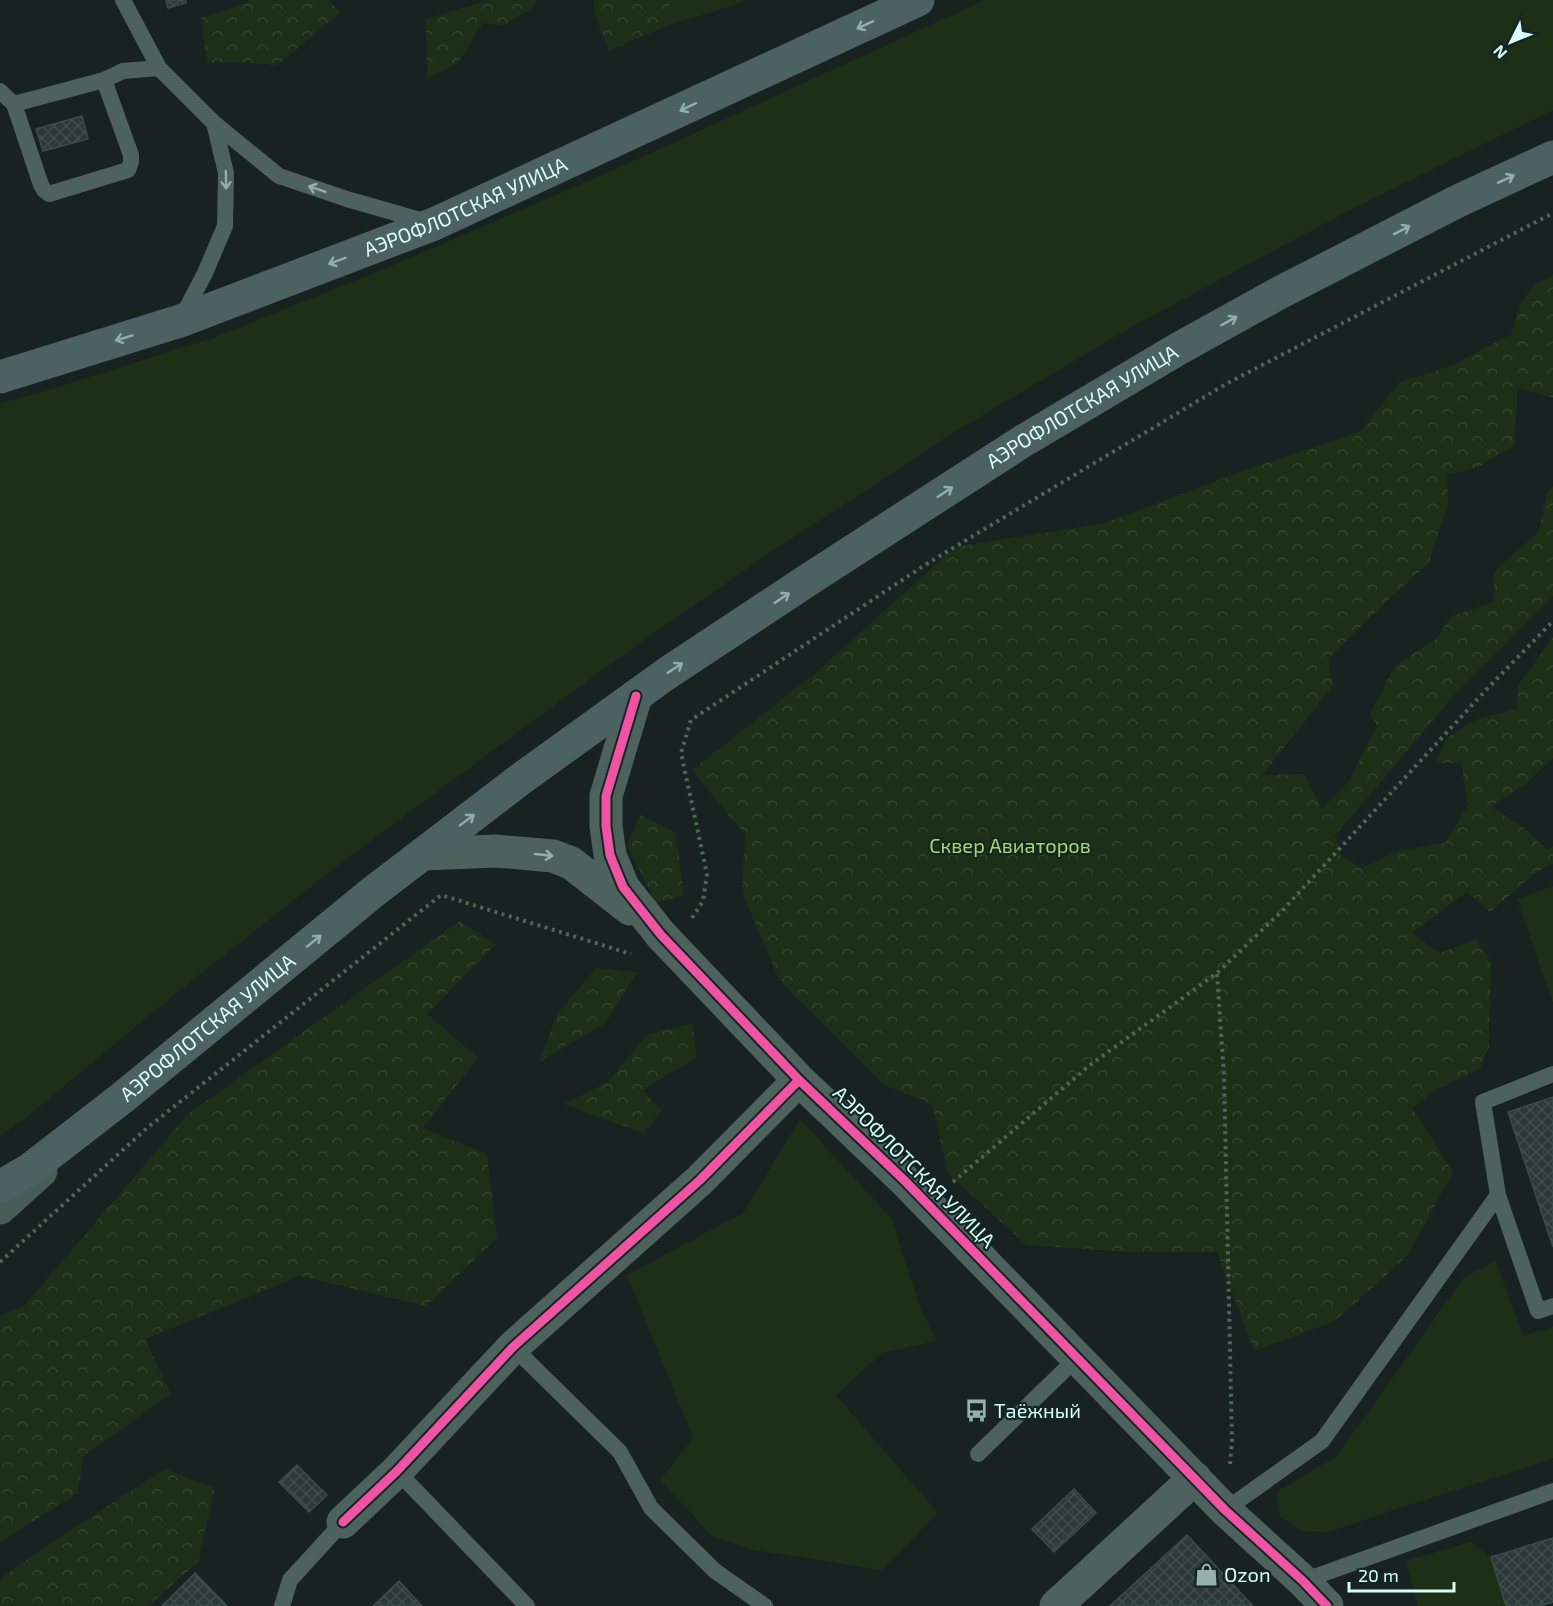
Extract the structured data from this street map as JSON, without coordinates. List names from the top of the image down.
{
  "streets": {
    "main road": ["АЭРОФЛОТСКАЯ УЛИЦА"]
  },
  "parks": ["Сквер Авиаторов"],
  "places": {
    "bus stop": ["Таёжный"],
    "shop": ["Ozon"]
  },
  "scale_bar": "20 m",
  "north": "bottom left"
}
